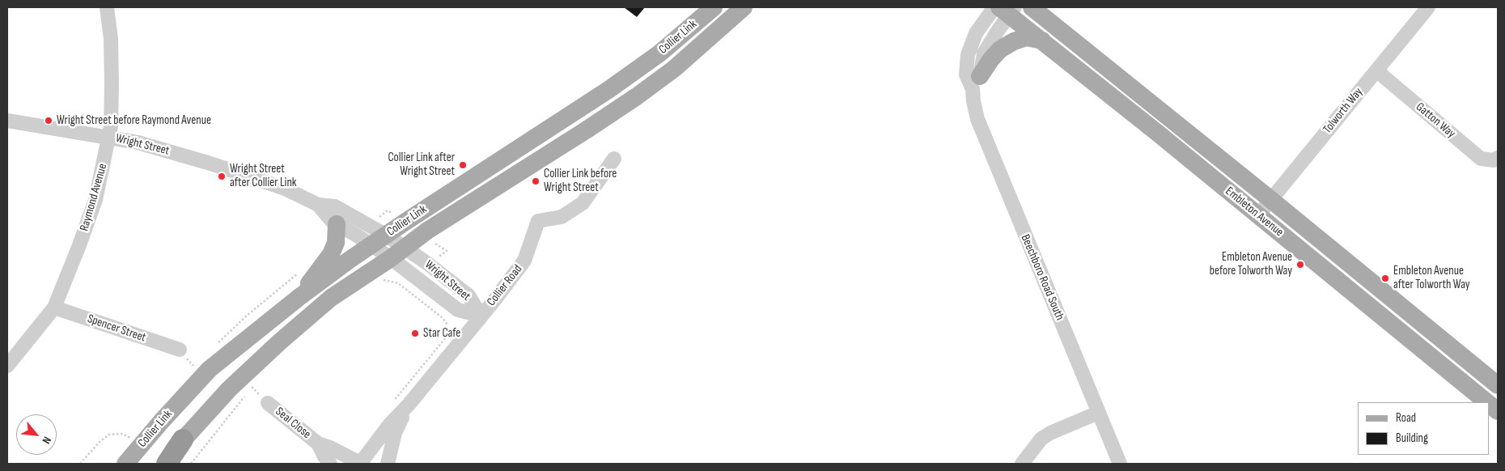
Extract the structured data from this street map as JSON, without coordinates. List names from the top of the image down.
{
  "streets": {
    "main road": ["Collier Link", "Embleton Avenue"],
    "street": [
      "Tolworth Way",
      "Gatton Way",
      "Wright Street",
      "Raymond Avenue",
      "Beechboro Road South",
      "Collier Road",
      "Spencer Street",
      "Seal Close"
    ]
  },
  "crossings": [
    ["Collier Link", "Wright Street"],
    ["Tolworth Way", "Gatton Way"],
    ["Tolworth Way", "Embleton Avenue"],
    ["Wright Street", "Raymond Avenue"],
    ["Wright Street", "Collier Road"],
    ["Raymond Avenue", "Spencer Street"],
    ["Embleton Avenue", "Beechboro Road South"],
    ["Collier Road", "Seal Close"]
  ],
  "places": [
    "Wright Street before Raymond Avenue",
    "Collier Link after Wright Street",
    "Wright Street after Collier Link",
    "Collier Link before Wright Street",
    "Embleton Avenue before Tolworth Way",
    "Embleton Avenue after Tolworth Way",
    "Star Cafe"
  ],
  "legend": ["Road", "Building"],
  "north": "bottom right"
}
